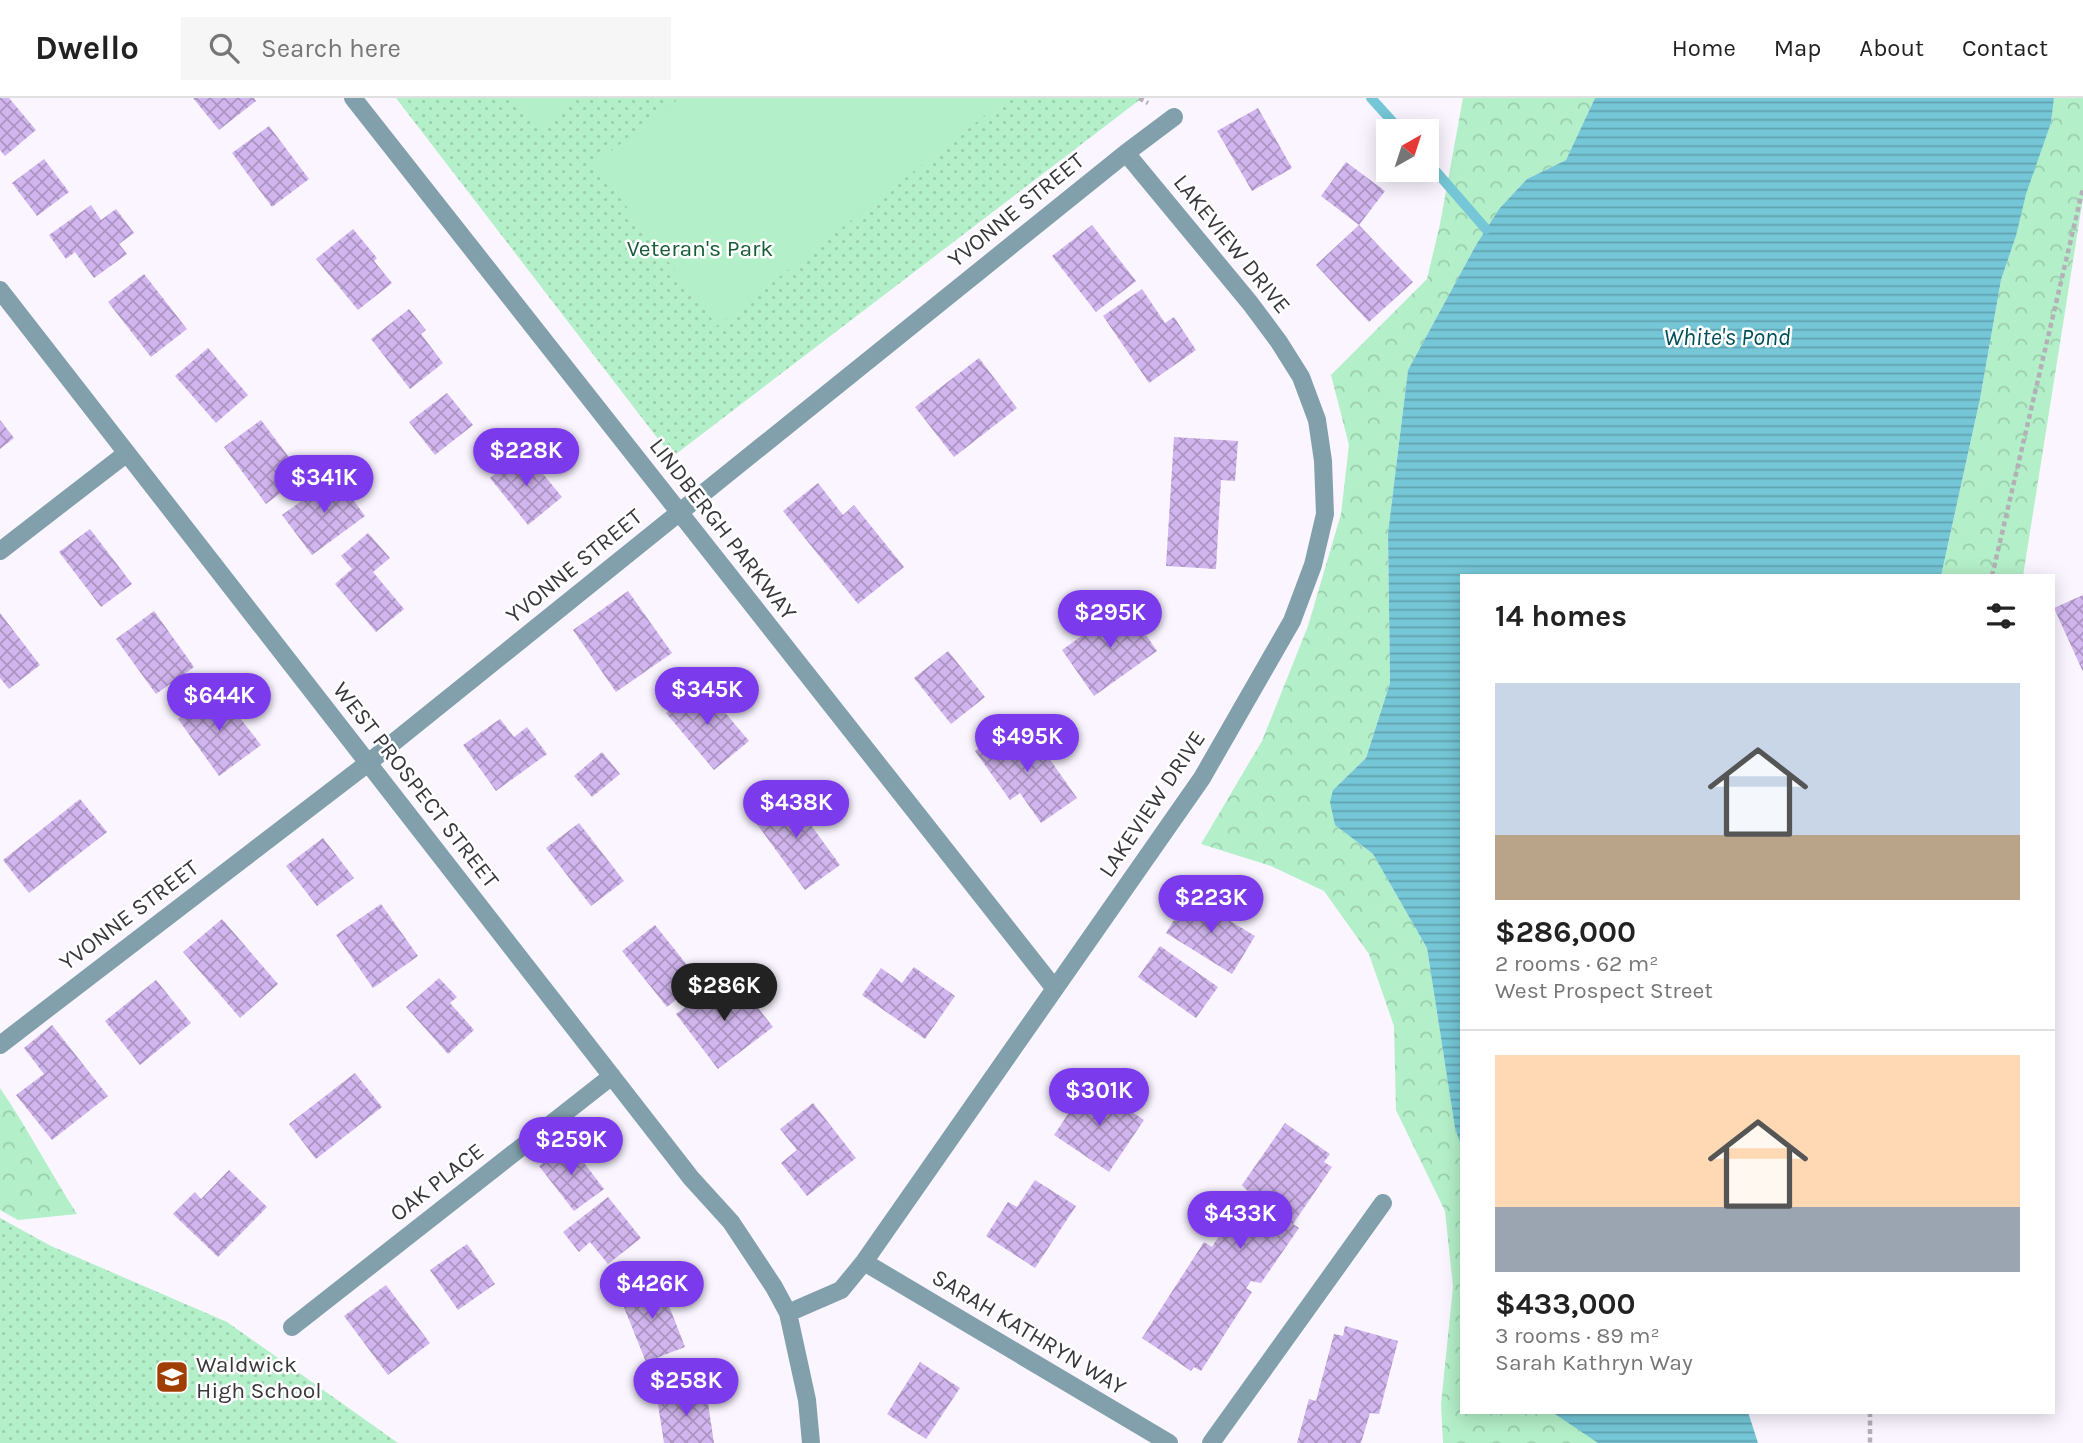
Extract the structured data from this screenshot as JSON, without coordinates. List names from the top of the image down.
{
  "streets": {
    "street": [
      "YVONNE STREET",
      "LAKEVIEW DRIVE",
      "LINDBERGH PARKWAY",
      "WEST PROSPECT STREET",
      "OAK PLACE",
      "SARAH KATHRYN WAY"
    ]
  },
  "crossings": [
    ["YVONNE STREET", "LAKEVIEW DRIVE"],
    ["YVONNE STREET", "LINDBERGH PARKWAY"],
    ["YVONNE STREET", "WEST PROSPECT STREET"],
    ["LAKEVIEW DRIVE", "LINDBERGH PARKWAY"],
    ["LAKEVIEW DRIVE", "WEST PROSPECT STREET"],
    ["LAKEVIEW DRIVE", "SARAH KATHRYN WAY"],
    ["WEST PROSPECT STREET", "OAK PLACE"]
  ],
  "water": ["White's Pond"],
  "parks": ["Veteran's Park"],
  "places": {
    "school or university": ["Waldwick High School"]
  },
  "north": "top right",
  "page": {
    "header": "Dwello",
    "search": "Search here",
    "nav": [
      "Home",
      "Map",
      "About",
      "Contact"
    ],
    "price": [
      "$228K",
      "$341K",
      "$295K",
      "$345K",
      "$644K",
      "$495K",
      "$438K",
      "$223K",
      "$286K",
      "$301K",
      "$259K",
      "$433K",
      "$426K",
      "$258K"
    ],
    "heading": "14 homes",
    "list": [
      {
        "name": "$286,000",
        "note": "2 rooms · 62 m² · West Prospect Street"
      },
      {
        "name": "$433,000",
        "note": "3 rooms · 89 m² · Sarah Kathryn Way"
      }
    ]
  }
}
